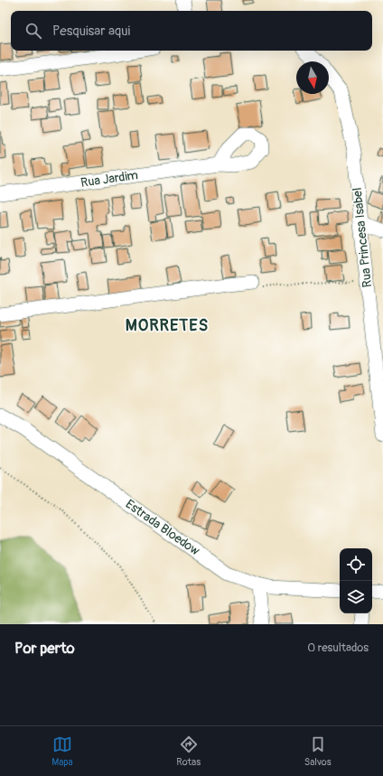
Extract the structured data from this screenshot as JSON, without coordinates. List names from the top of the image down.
{
  "streets": {
    "street": ["Rua Jardim", "Rua Princesa Isabel", "Estrada Bloedow"]
  },
  "districts": ["MORRETES"],
  "north": "bottom",
  "page": {
    "search": "Pesquisar aqui",
    "heading": ["Por perto", "0 resultados"],
    "nav": ["Mapa", "Rotas", "Salvos"]
  }
}
